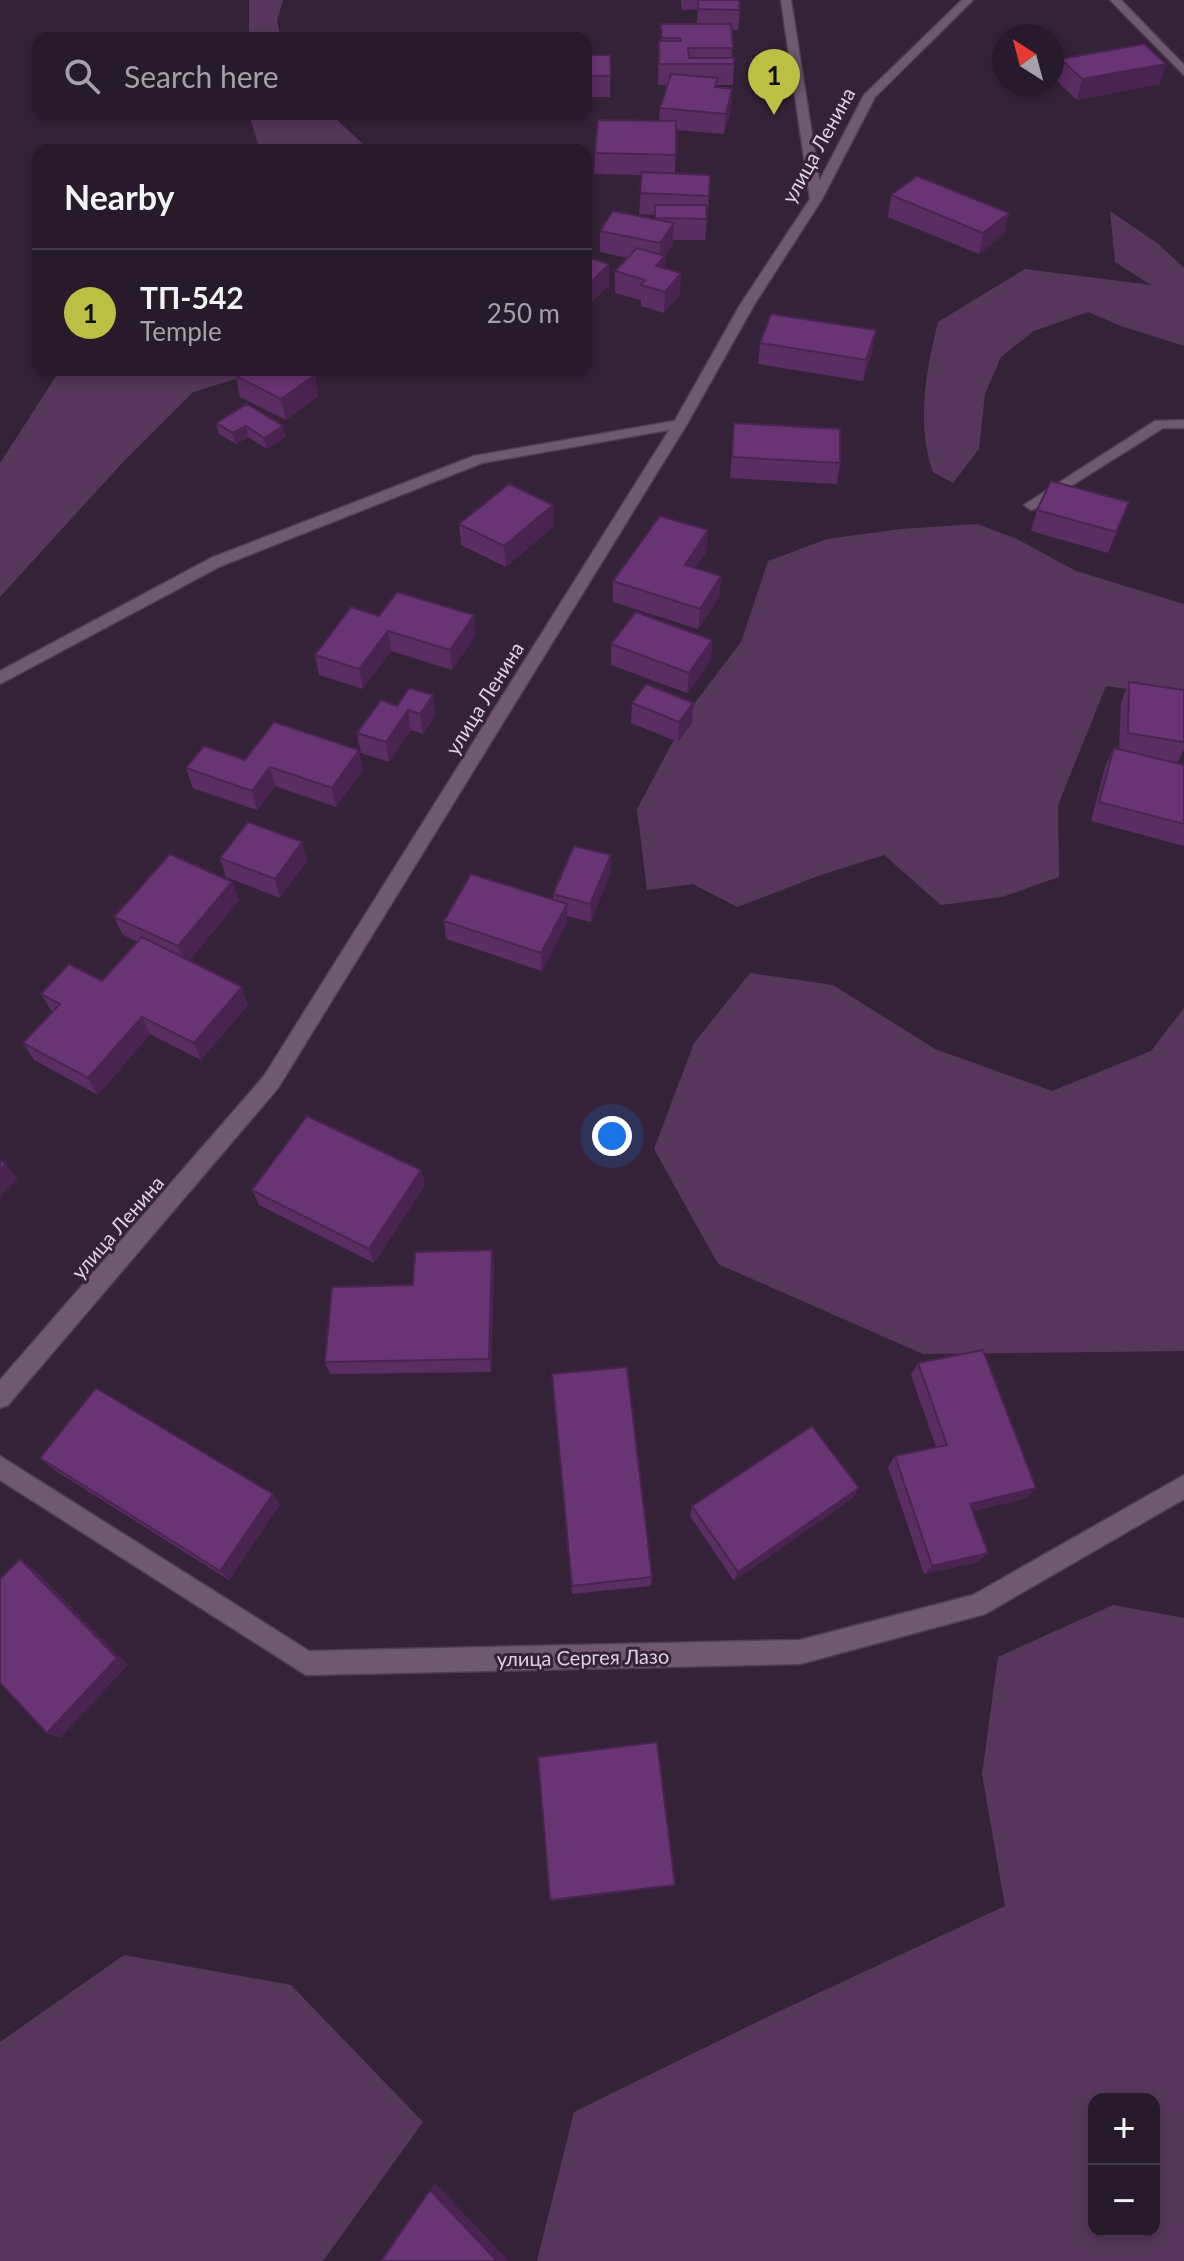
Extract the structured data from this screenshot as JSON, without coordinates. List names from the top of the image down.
{
  "streets": {
    "main road": ["улица Ленина", "улица Сергея Лазо"]
  },
  "north": "top left",
  "page": {
    "search": "Search here",
    "pins": "1",
    "heading": "Nearby",
    "list": [
      {
        "mark": "1",
        "name": "ТП-542",
        "note": "Temple",
        "value": "250 m"
      }
    ],
    "map_buttons": ["+", "−"]
  }
}
